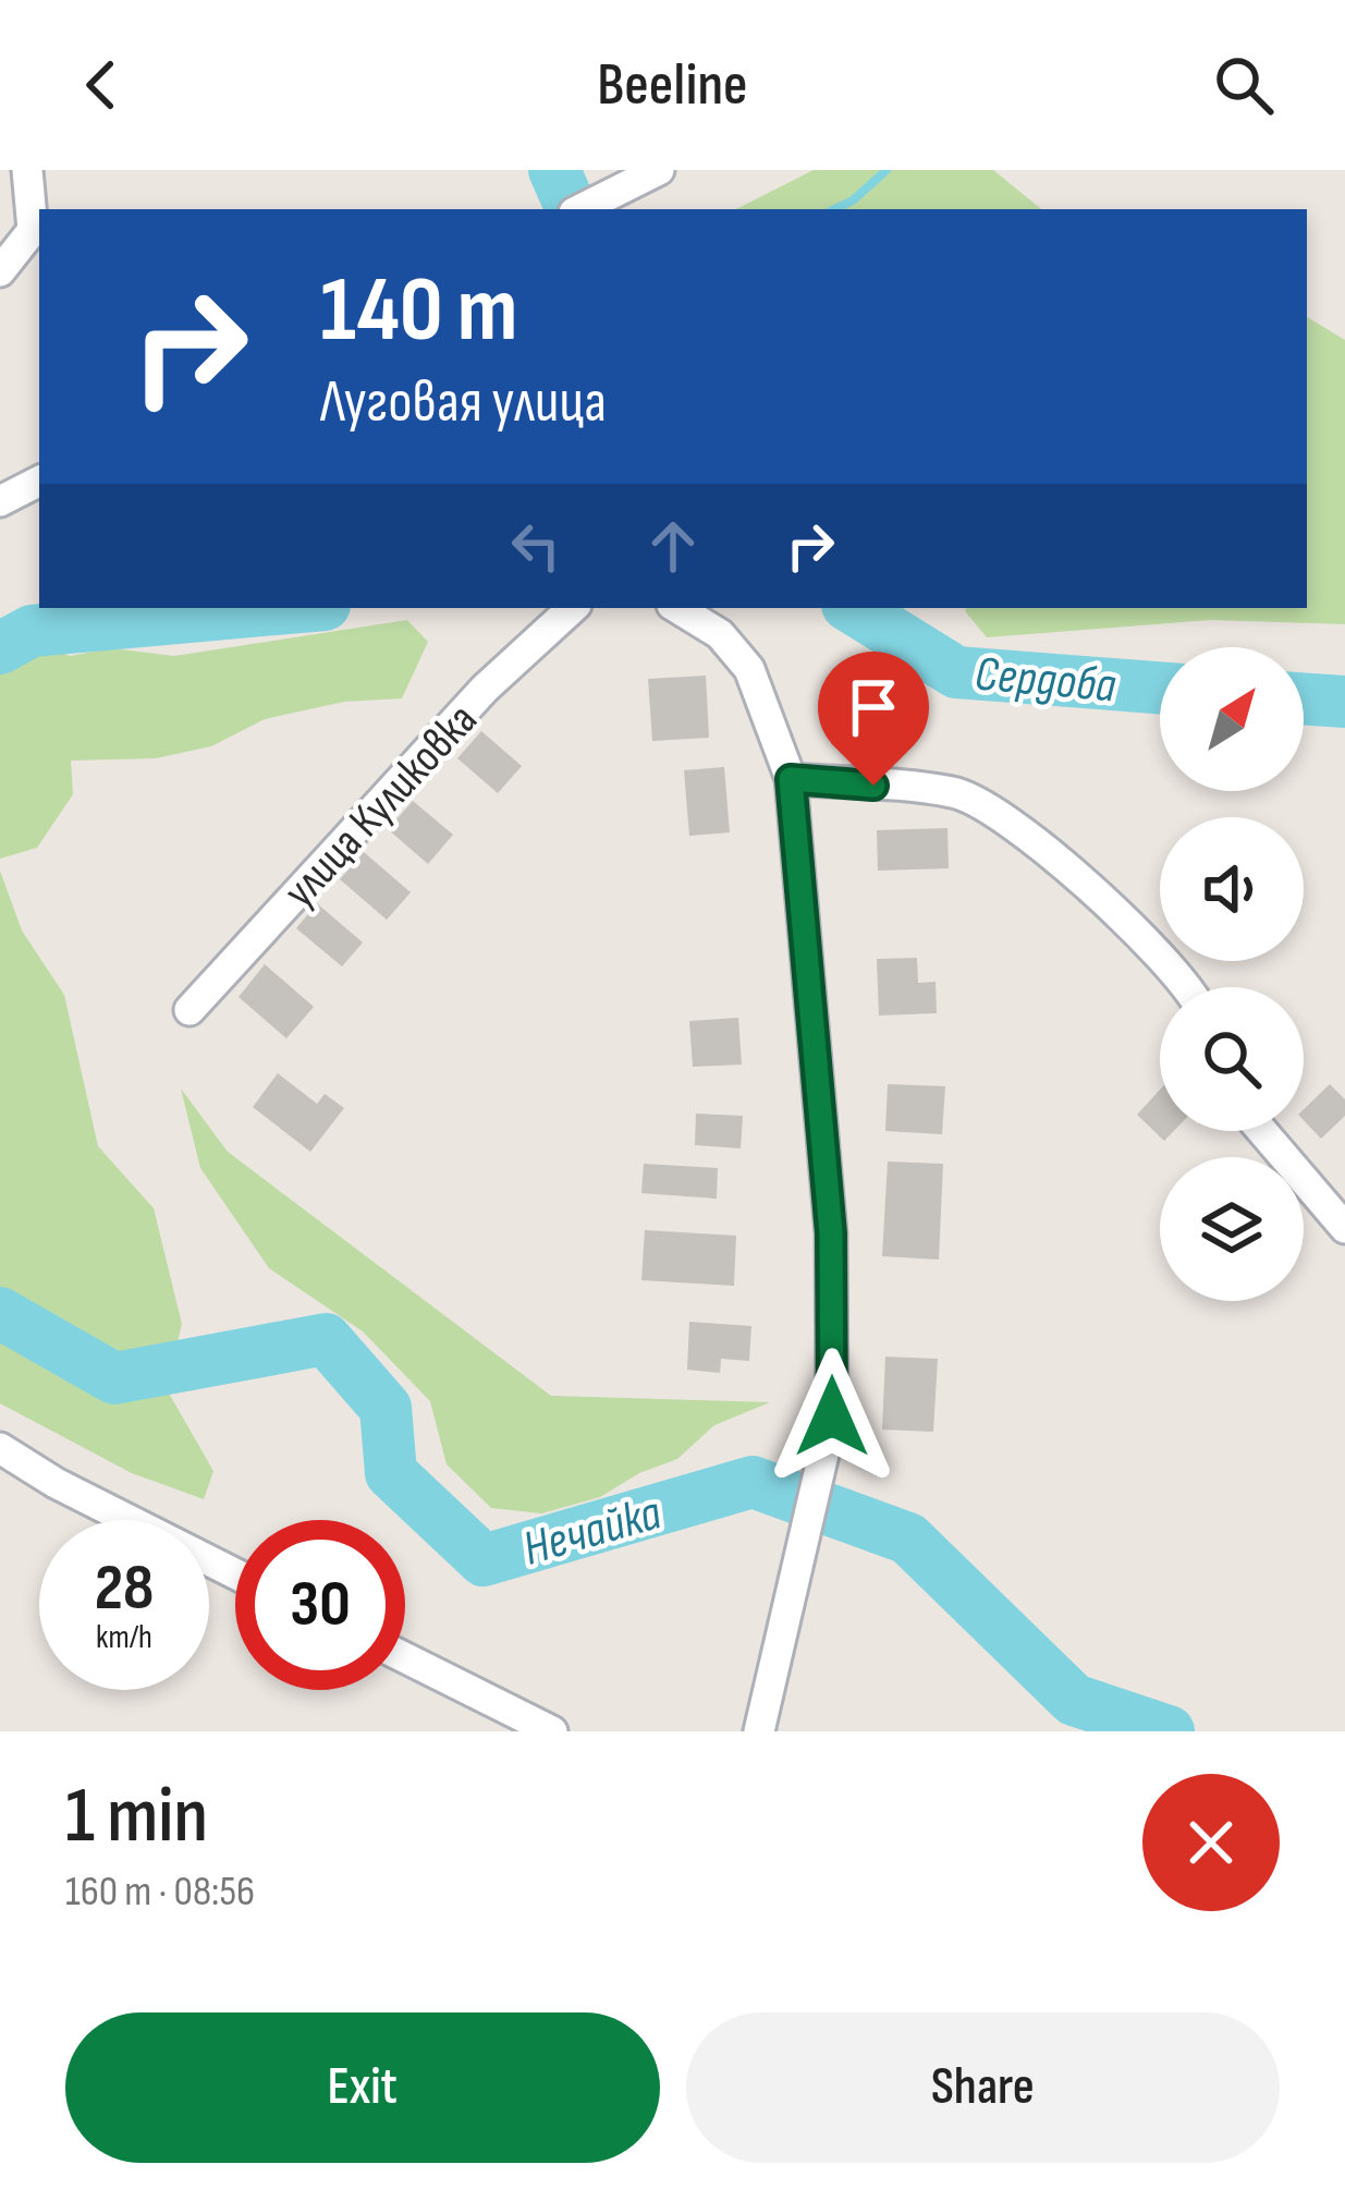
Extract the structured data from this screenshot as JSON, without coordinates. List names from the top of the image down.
{
  "streets": {
    "street": ["улица Куликовка"]
  },
  "water": ["Сердоба", "Нечайка"],
  "north": "top right",
  "page": {
    "header": "Beeline",
    "turn": ["140 m", "Луговая улица"],
    "speed": "28 km/h",
    "limit": "30",
    "heading": ["1 min", "160 m · 08:56"],
    "buttons": ["Exit", "Share"]
  }
}
